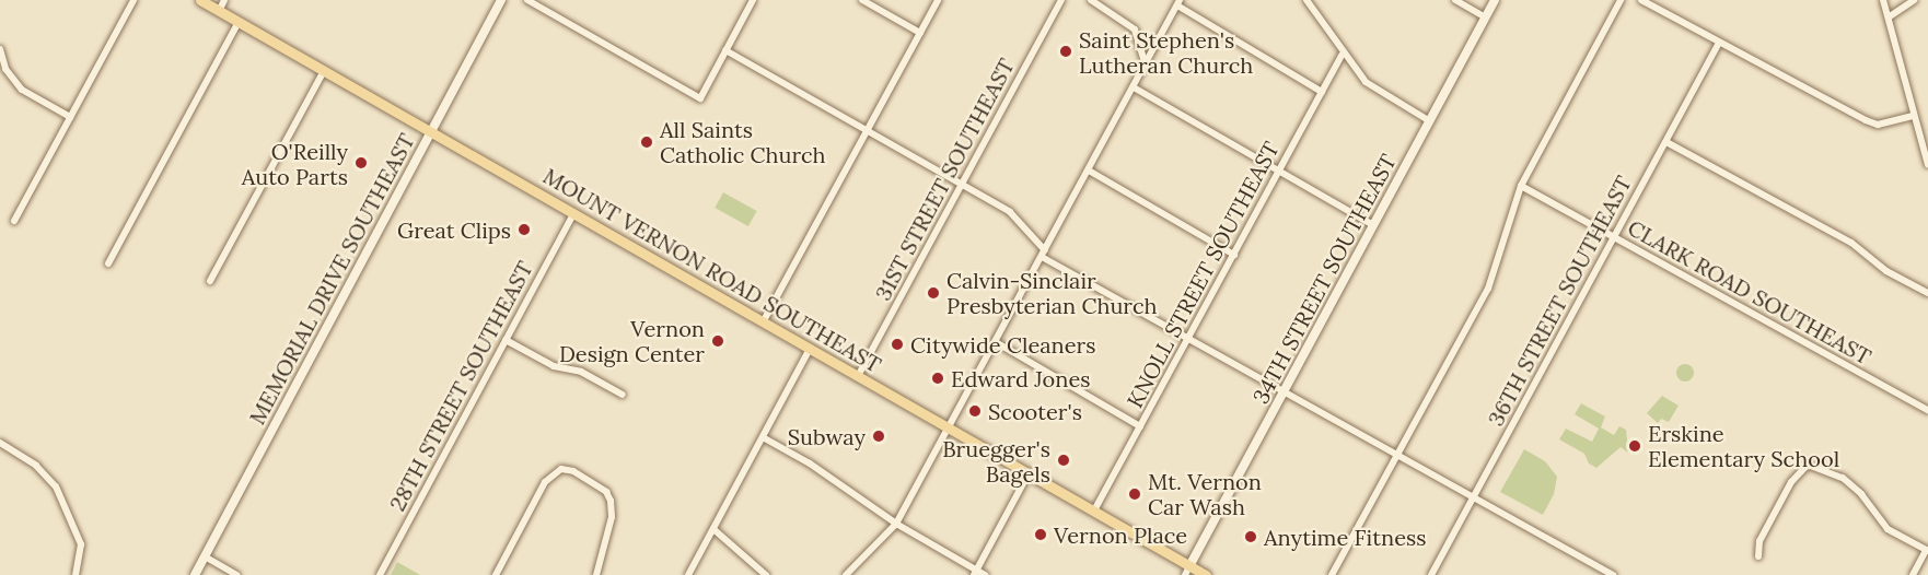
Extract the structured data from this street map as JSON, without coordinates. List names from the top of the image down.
{
  "streets": {
    "main road": ["MOUNT VERNON ROAD SOUTHEAST"],
    "street": [
      "31ST STREET SOUTHEAST",
      "KNOLL STREET SOUTHEAST",
      "MEMORIAL DRIVE SOUTHEAST",
      "34TH STREET SOUTHEAST",
      "CLARK ROAD SOUTHEAST",
      "36TH STREET SOUTHEAST",
      "28TH STREET SOUTHEAST"
    ]
  },
  "crossings": [
    ["31ST STREET SOUTHEAST", "MOUNT VERNON ROAD SOUTHEAST"],
    ["MOUNT VERNON ROAD SOUTHEAST", "KNOLL STREET SOUTHEAST"],
    ["MOUNT VERNON ROAD SOUTHEAST", "MEMORIAL DRIVE SOUTHEAST"],
    ["MOUNT VERNON ROAD SOUTHEAST", "34TH STREET SOUTHEAST"],
    ["MOUNT VERNON ROAD SOUTHEAST", "28TH STREET SOUTHEAST"],
    ["CLARK ROAD SOUTHEAST", "36TH STREET SOUTHEAST"]
  ],
  "places": [
    "Saint Stephen's Lutheran Church",
    "All Saints Catholic Church",
    "O'Reilly Auto Parts",
    "Great Clips",
    "Calvin-Sinclair Presbyterian Church",
    "Vernon Design Center",
    "Citywide Cleaners",
    "Edward Jones",
    "Scooter's",
    "Subway",
    "Erskine Elementary School",
    "Bruegger's Bagels",
    "Mt. Vernon Car Wash",
    "Vernon Place",
    "Anytime Fitness"
  ]
}
